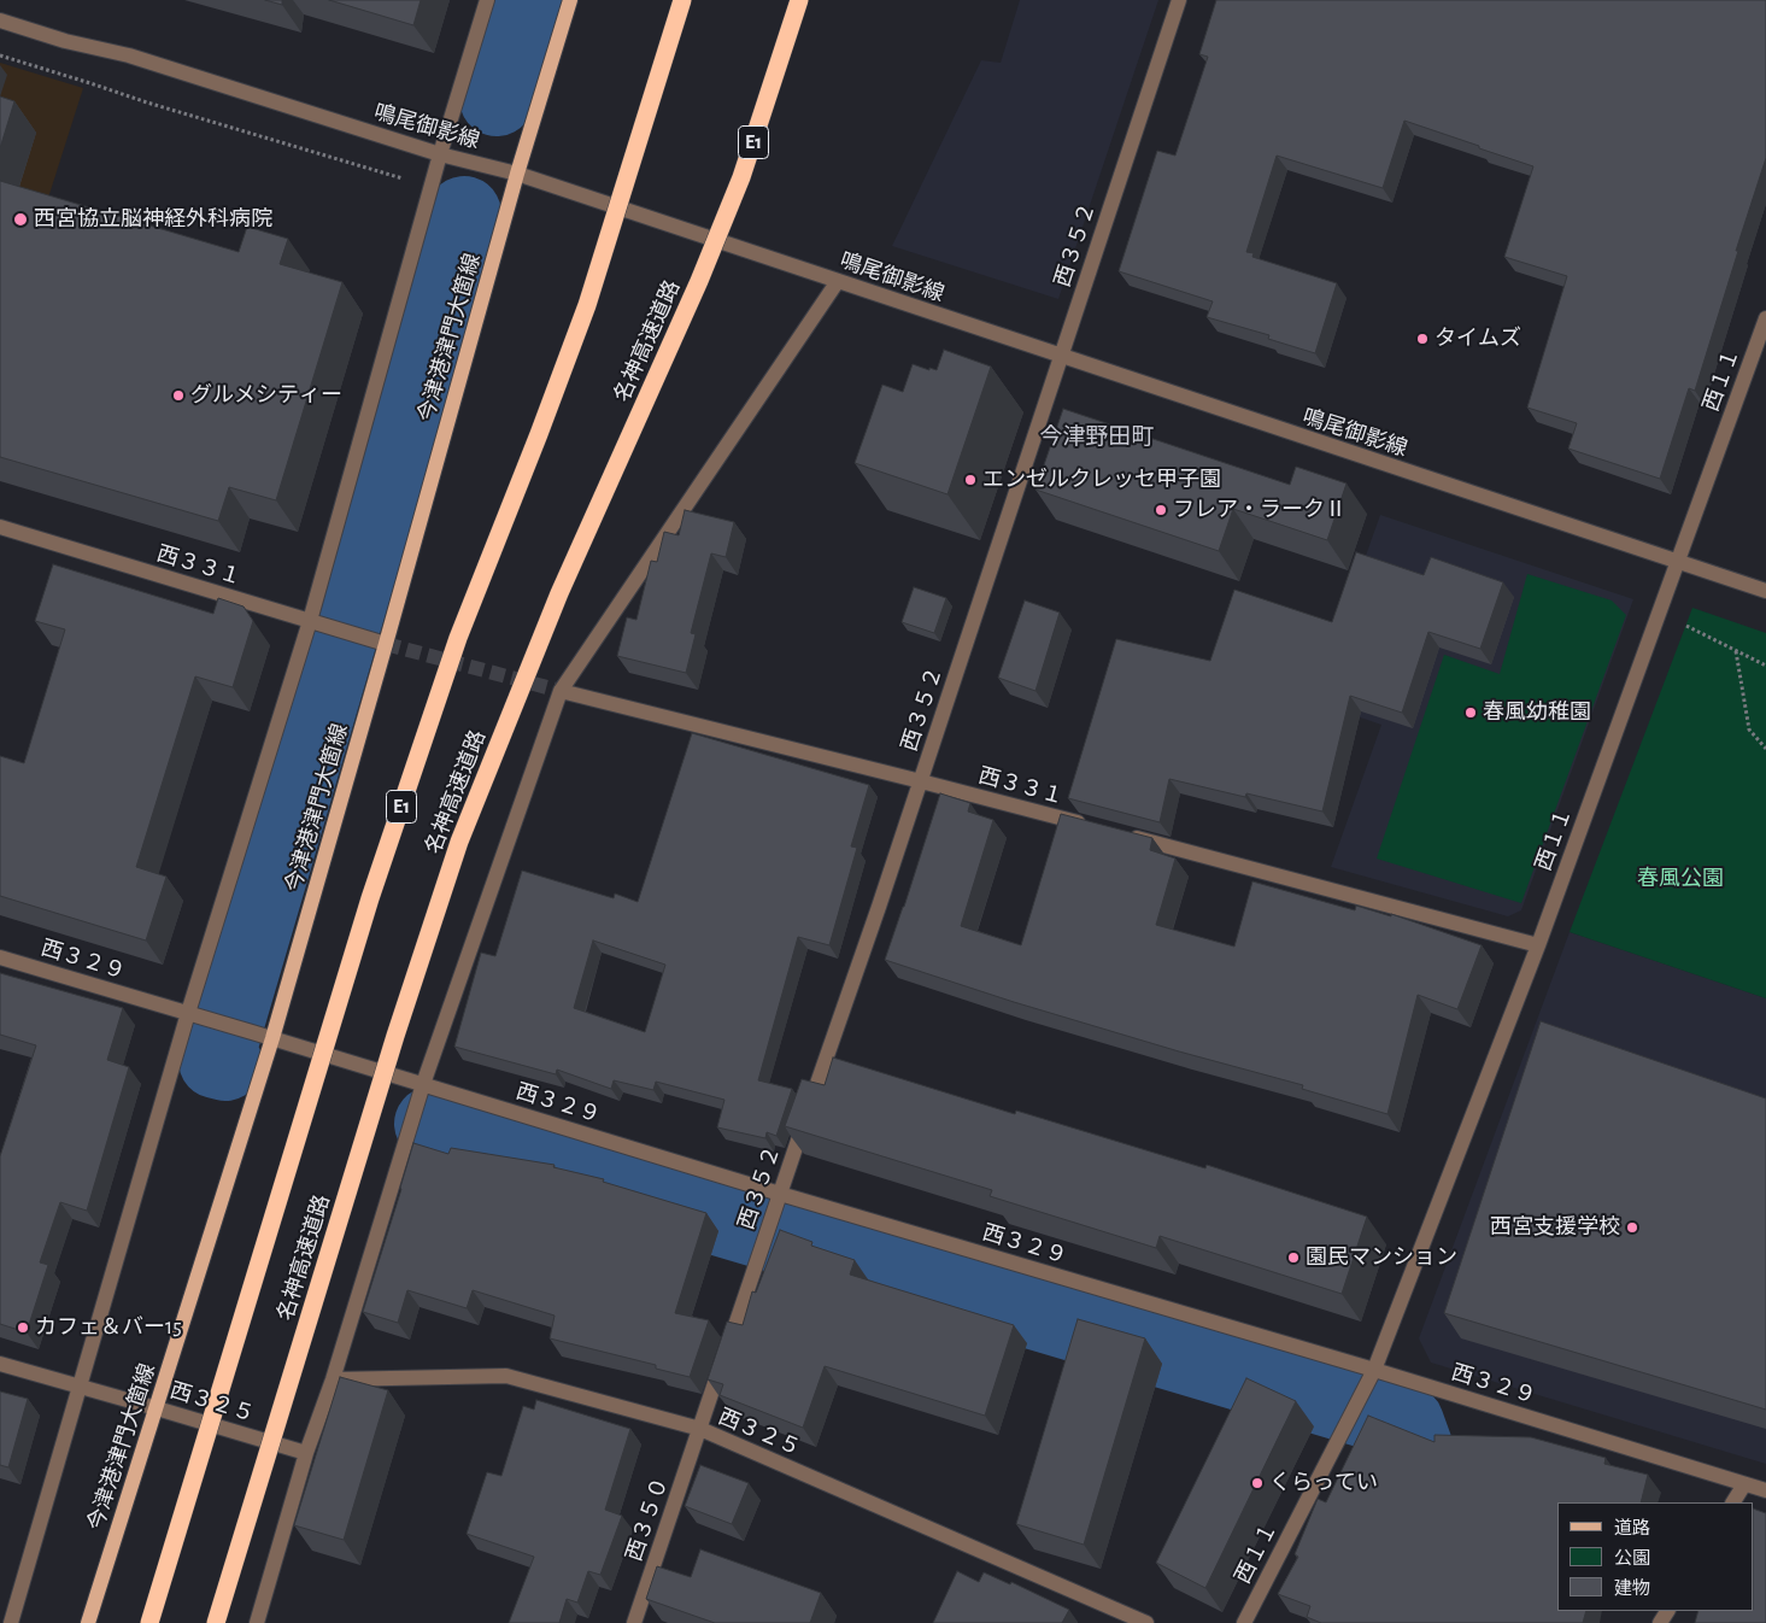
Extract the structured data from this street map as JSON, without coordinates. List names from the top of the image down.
{
  "streets": {
    "highway": ["E1", "名神高速道路"],
    "main road": ["今津港津門大箇線"],
    "street": [
      "鳴尾御影線",
      "西３５２",
      "西１１",
      "西３３１",
      "西３２９",
      "西３２５",
      "西３５０"
    ]
  },
  "crossings": [
    ["鳴尾御影線", "西３５２"],
    ["鳴尾御影線", "今津港津門大箇線"],
    ["鳴尾御影線", "西１１"],
    ["西３５２", "西３３１"],
    ["西３５２", "西３２９"],
    ["西３５２", "西３２５"],
    ["西３５２", "西３５０"],
    ["今津港津門大箇線", "西３３１"],
    ["今津港津門大箇線", "西３２９"],
    ["今津港津門大箇線", "西３２５"],
    ["西１１", "西３２９"],
    ["西３２５", "西３５０"]
  ],
  "districts": ["今津野田町"],
  "parks": ["春風公園"],
  "places": [
    "西宮協立脳神経外科病院",
    "タイムズ",
    "グルメシティー",
    "エンゼルクレッセ甲子園",
    "フレア・ラークⅡ",
    "春風幼稚園",
    "西宮支援学校",
    "園民マンション",
    "カフェ＆バー15",
    "くらってい"
  ],
  "legend": ["道路", "公園", "建物"]
}
